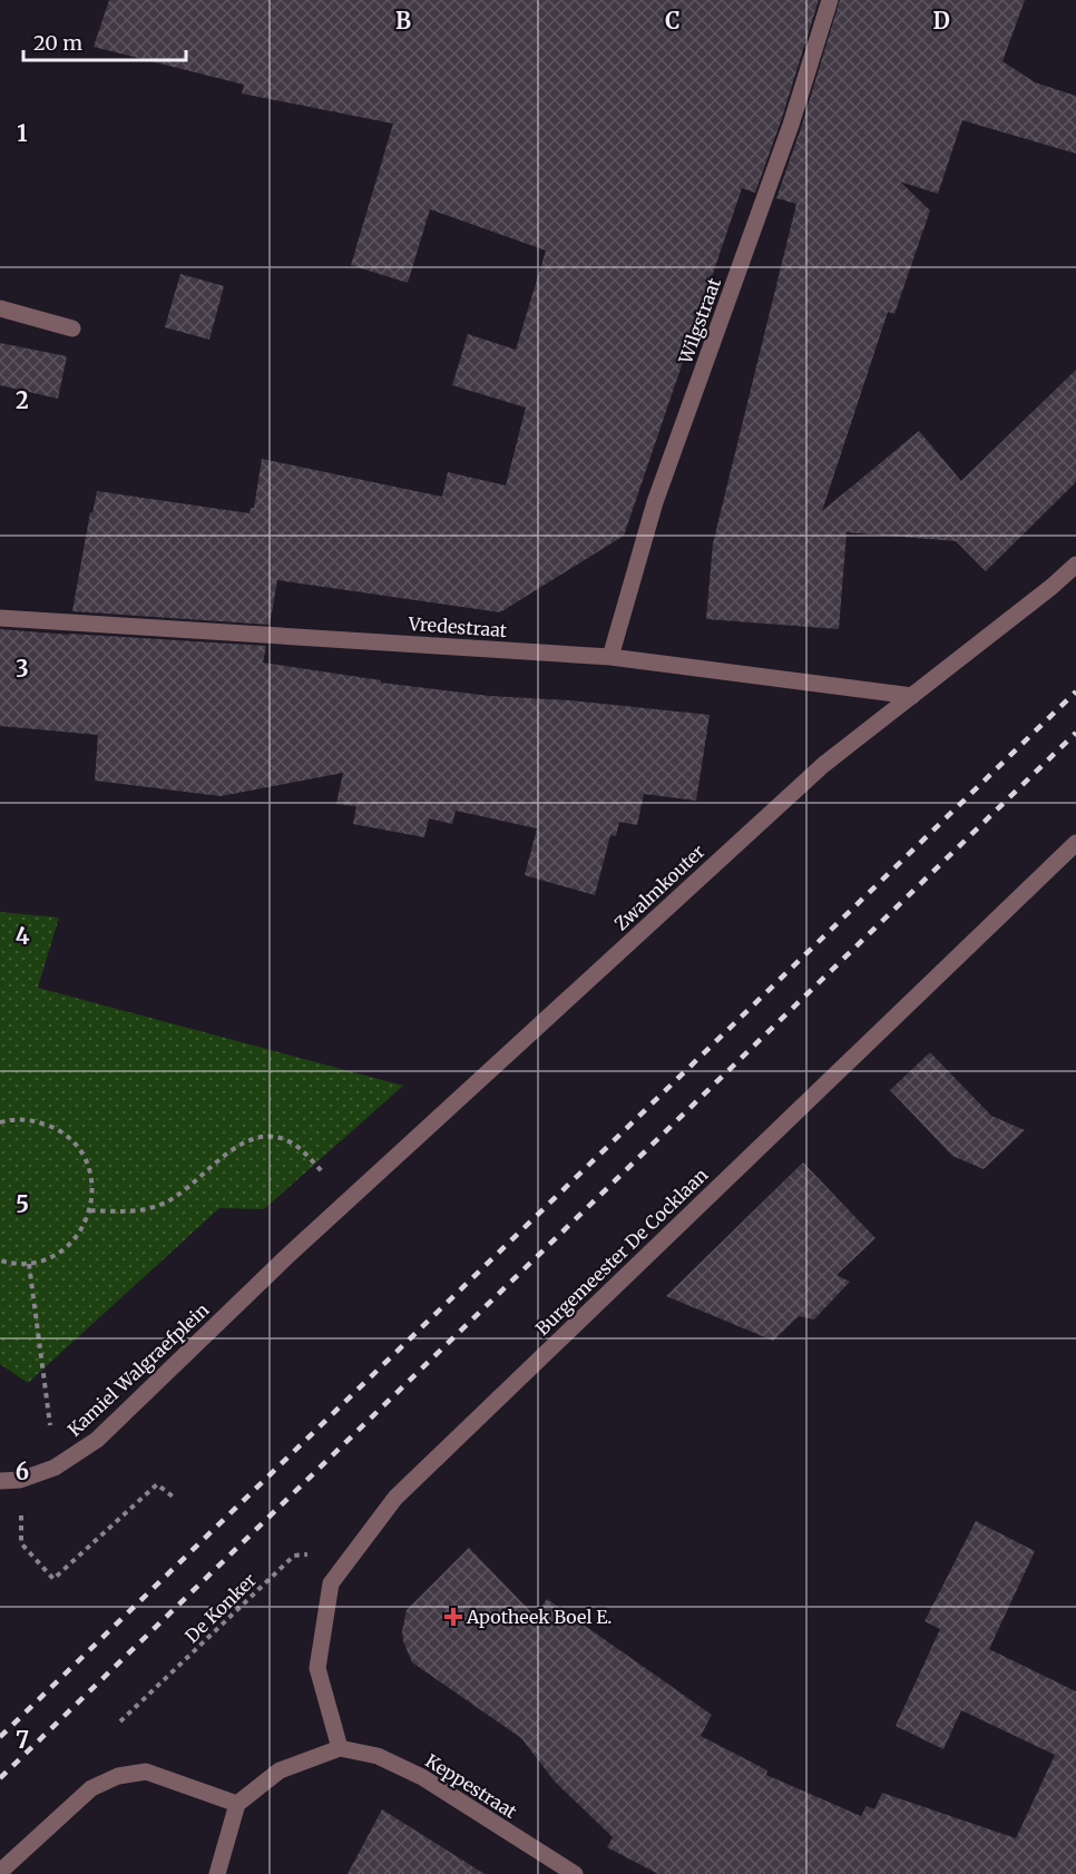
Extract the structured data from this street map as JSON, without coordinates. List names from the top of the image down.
{
  "streets": {
    "street": [
      "Wilgstraat",
      "Vredestraat",
      "Zwalmkouter",
      "Burgemeester De Cocklaan",
      "Kamiel Walgraefplein",
      "Keppestraat"
    ],
    "path": ["De Konker"]
  },
  "crossings": [
    ["Wilgstraat", "Vredestraat"],
    ["Vredestraat", "Zwalmkouter"],
    ["Zwalmkouter", "Kamiel Walgraefplein"],
    ["Burgemeester De Cocklaan", "De Konker"],
    ["Burgemeester De Cocklaan", "Keppestraat"]
  ],
  "places": {
    "health": ["Apotheek Boel E."]
  },
  "scale_bar": "20 m",
  "grid": {
    "columns": ["B", "C", "D"],
    "rows": [
      "1",
      "2",
      "3",
      "4",
      "5",
      "6",
      "7"
    ]
  }
}
